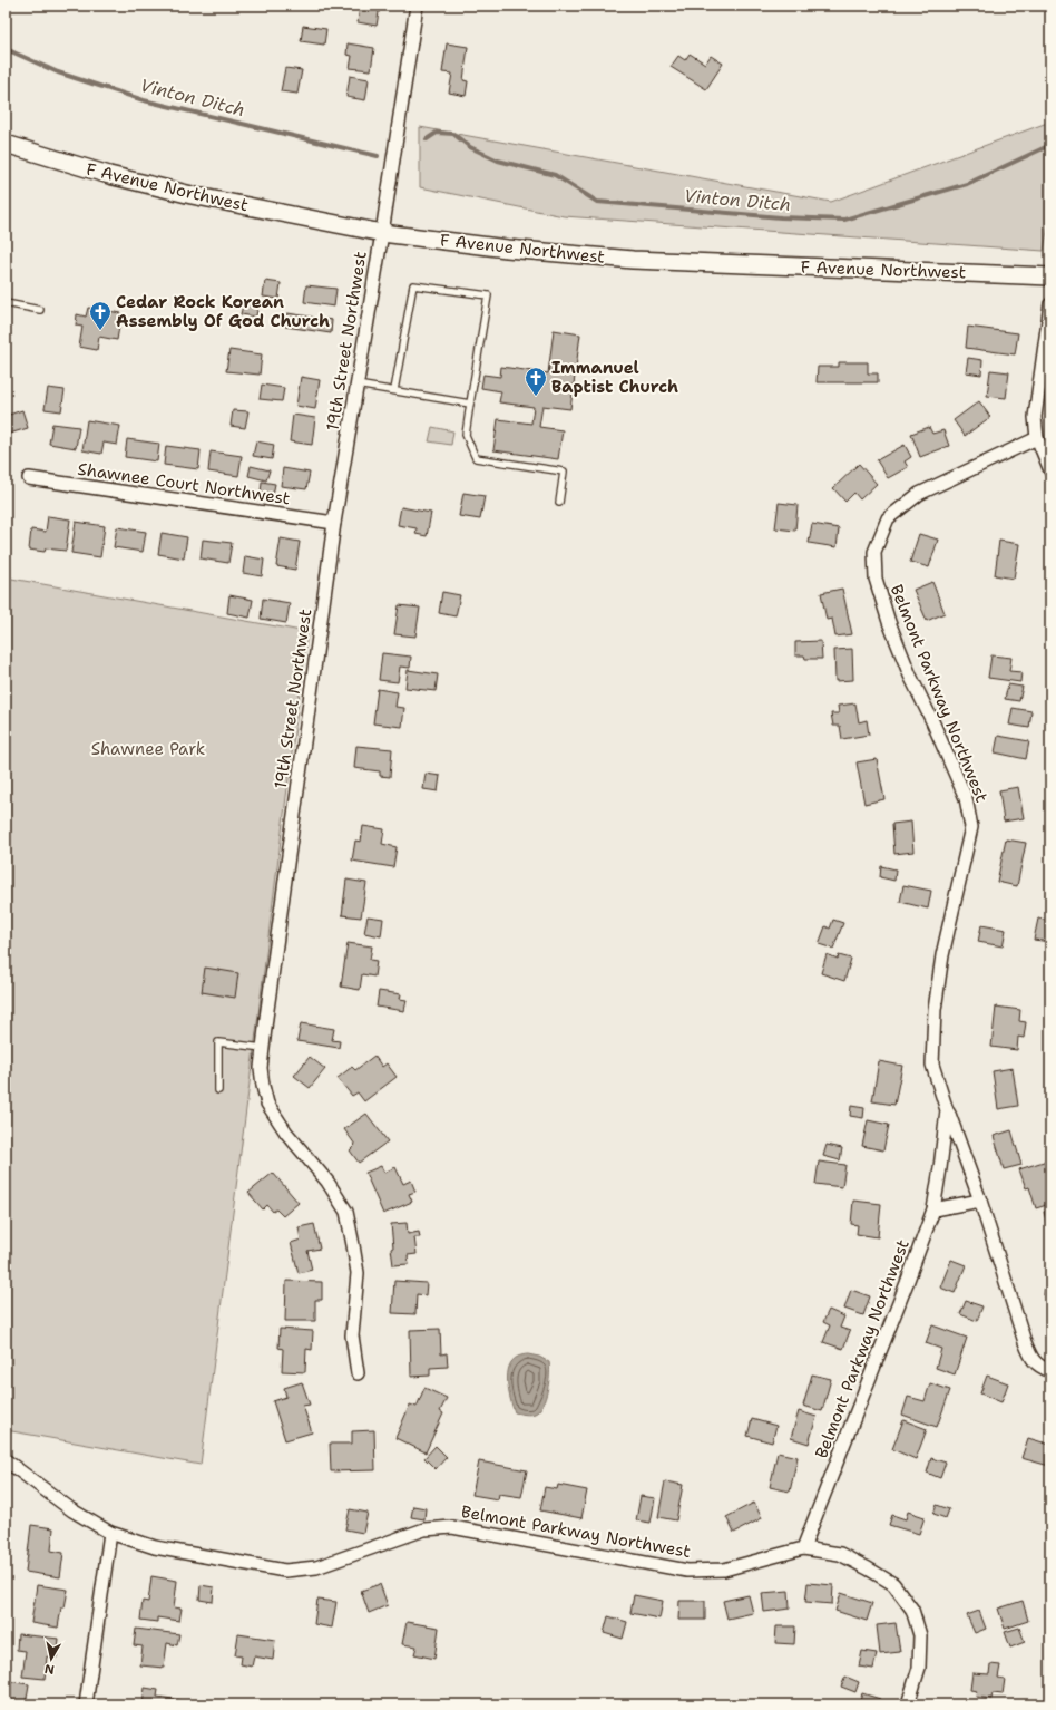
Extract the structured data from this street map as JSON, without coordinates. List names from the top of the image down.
{
  "streets": {
    "main road": ["F Avenue Northwest"],
    "street": ["19th Street Northwest", "Shawnee Court Northwest", "Belmont Parkway Northwest"]
  },
  "crossings": [
    ["F Avenue Northwest", "19th Street Northwest"],
    ["19th Street Northwest", "Shawnee Court Northwest"]
  ],
  "water": ["Vinton Ditch"],
  "parks": ["Shawnee Park"],
  "places": {
    "church": ["Cedar Rock Korean Assembly Of God Church", "Immanuel Baptist Church"]
  },
  "north": "bottom"
}
